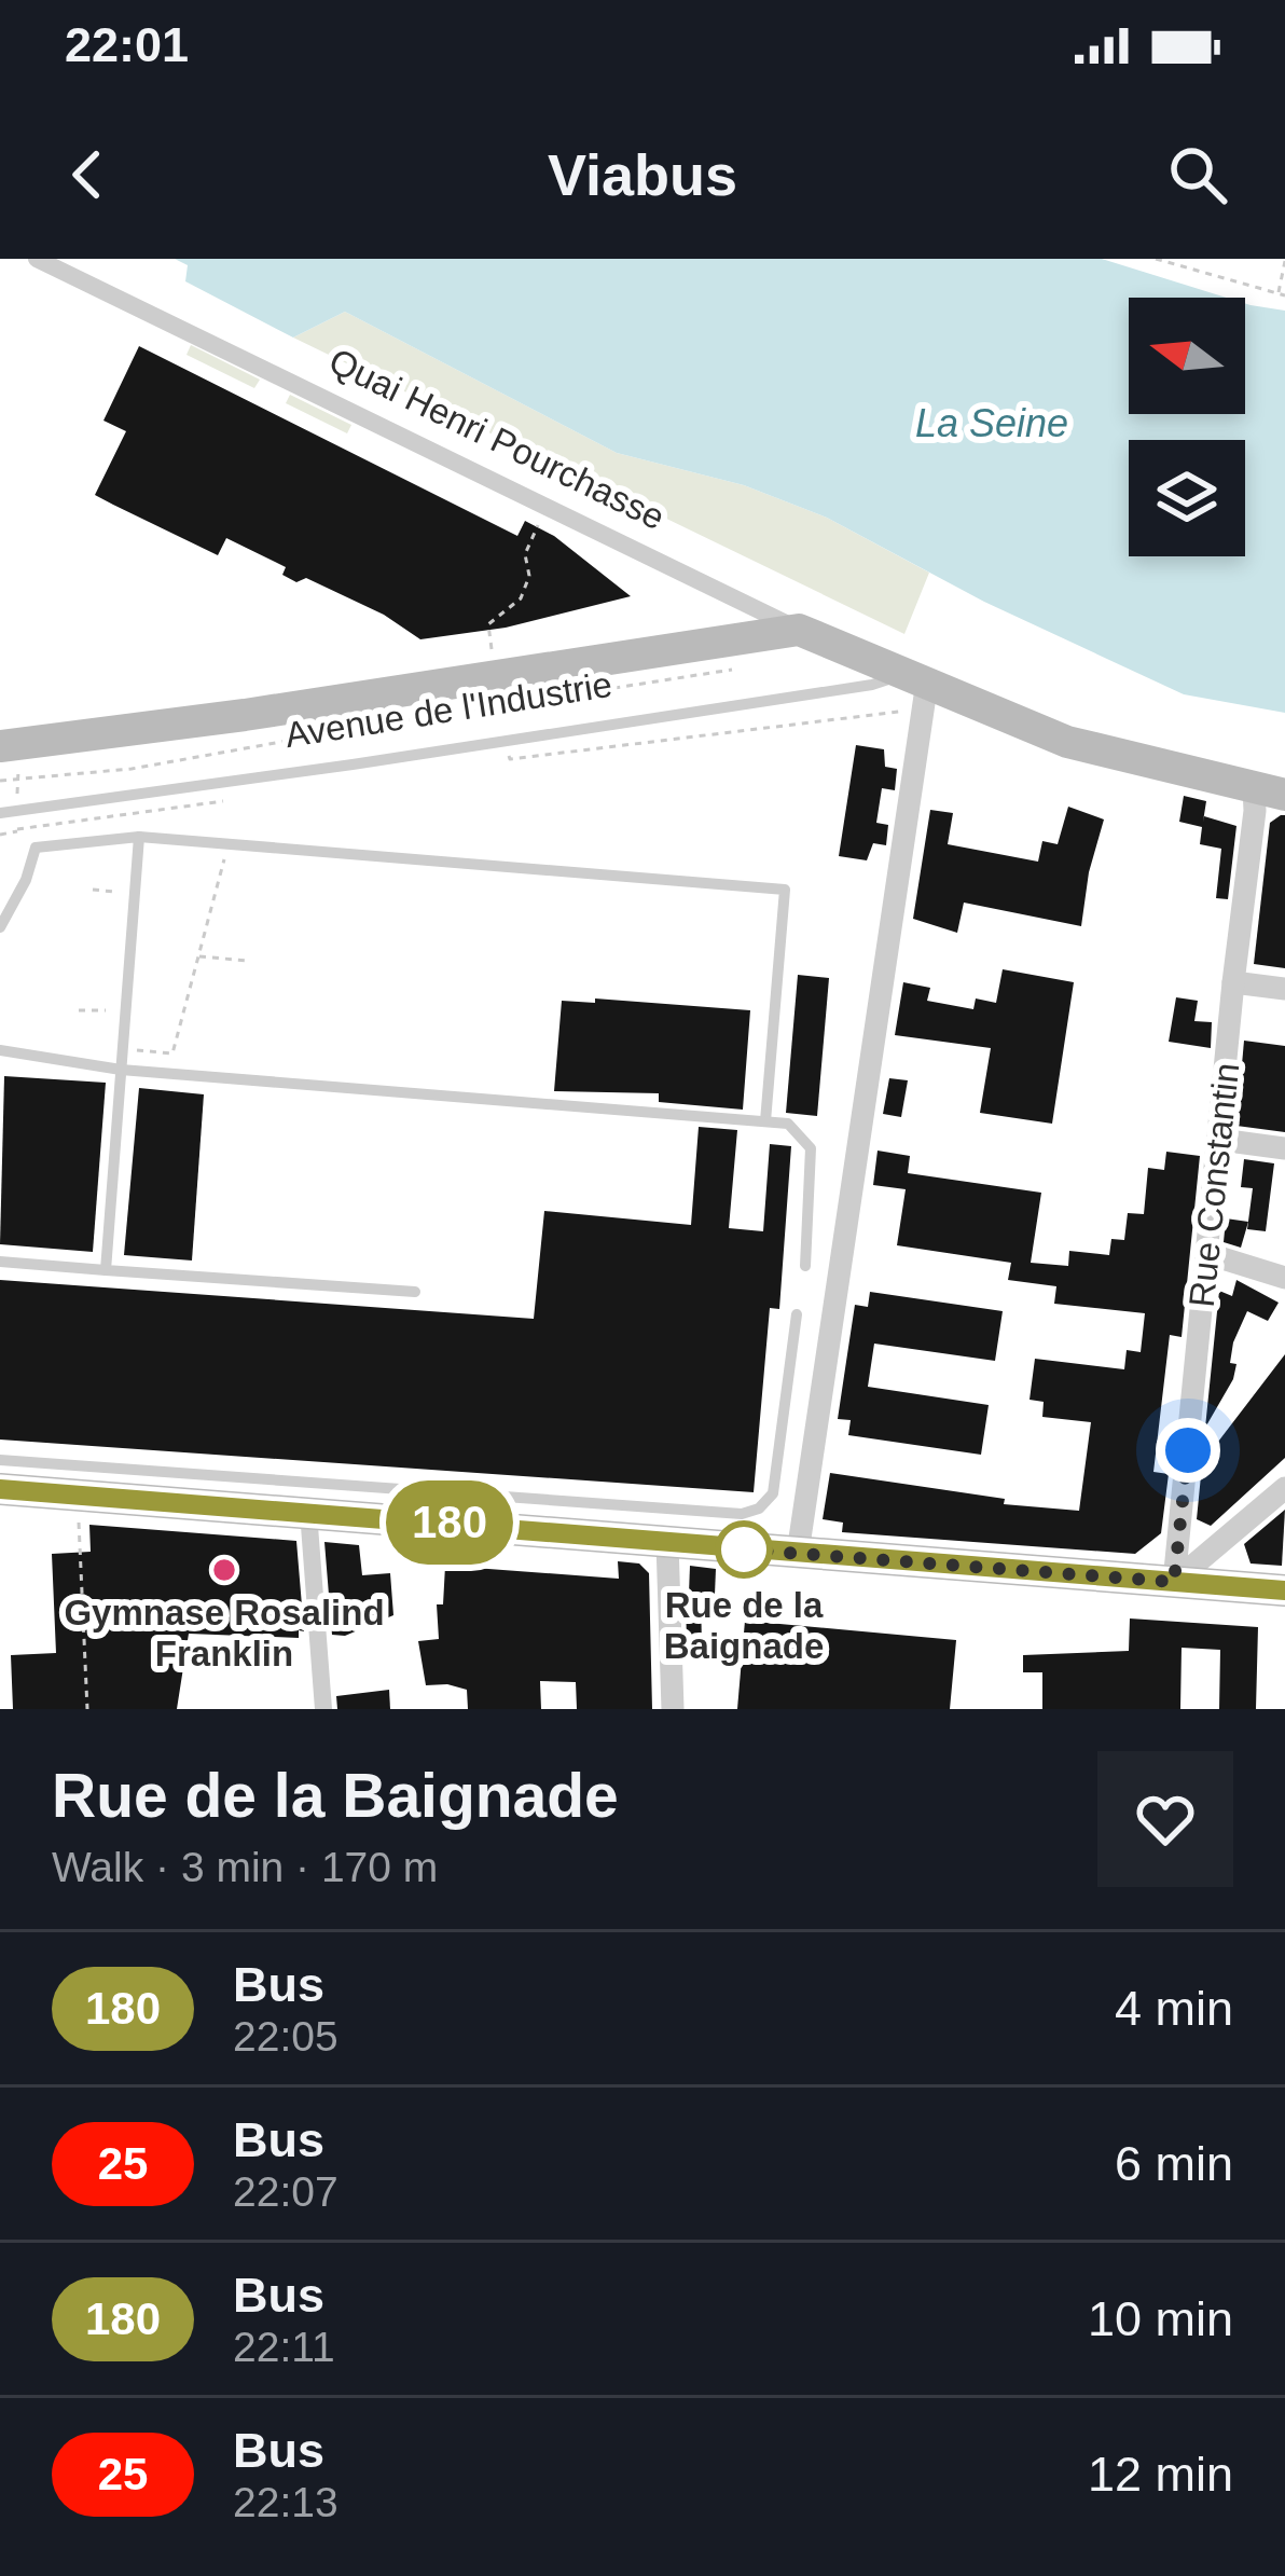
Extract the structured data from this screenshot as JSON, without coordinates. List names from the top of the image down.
{
  "streets": {
    "main road": ["Quai Henri Pourchasse", "Avenue de l'Industrie"],
    "street": ["Rue Constantin"]
  },
  "crossings": [
    ["Quai Henri Pourchasse", "Avenue de l'Industrie"],
    ["Quai Henri Pourchasse", "Rue Constantin"]
  ],
  "water": ["La Seine"],
  "places": ["Rue de la Baignade", "Gymnase Rosalind Franklin"],
  "lines": ["bus line 180"],
  "north": "left",
  "page": {
    "status": "22:01",
    "header": "Viabus",
    "on_map": "180",
    "heading": ["Rue de la Baignade", "Walk · 3 min · 170 m"],
    "list": [
      {
        "mark": "180",
        "name": "Bus",
        "note": "22:05",
        "value": "4 min"
      },
      {
        "mark": "25",
        "name": "Bus",
        "note": "22:07",
        "value": "6 min"
      },
      {
        "mark": "180",
        "name": "Bus",
        "note": "22:11",
        "value": "10 min"
      },
      {
        "mark": "25",
        "name": "Bus",
        "note": "22:13",
        "value": "12 min"
      }
    ]
  }
}
